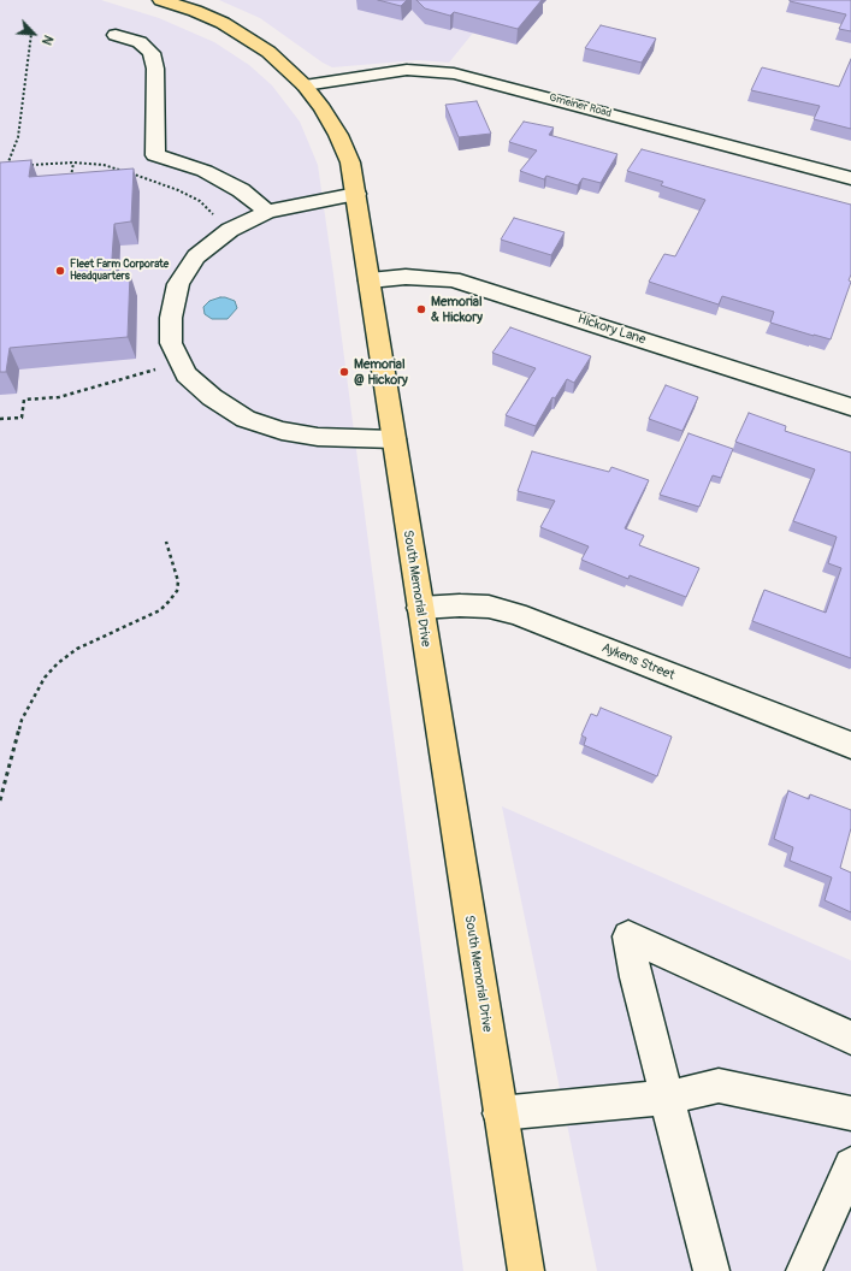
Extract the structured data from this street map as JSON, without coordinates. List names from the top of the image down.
{
  "streets": {
    "main road": ["South Memorial Drive"],
    "street": ["Gmeiner Road", "Hickory Lane", "Aykens Street"]
  },
  "crossings": [
    ["Gmeiner Road", "South Memorial Drive"],
    ["Hickory Lane", "South Memorial Drive"],
    ["South Memorial Drive", "Aykens Street"]
  ],
  "places": ["Fleet Farm Corporate Headquarters", "Memorial & Hickory", "Memorial @ Hickory"],
  "north": "bottom right"
}
